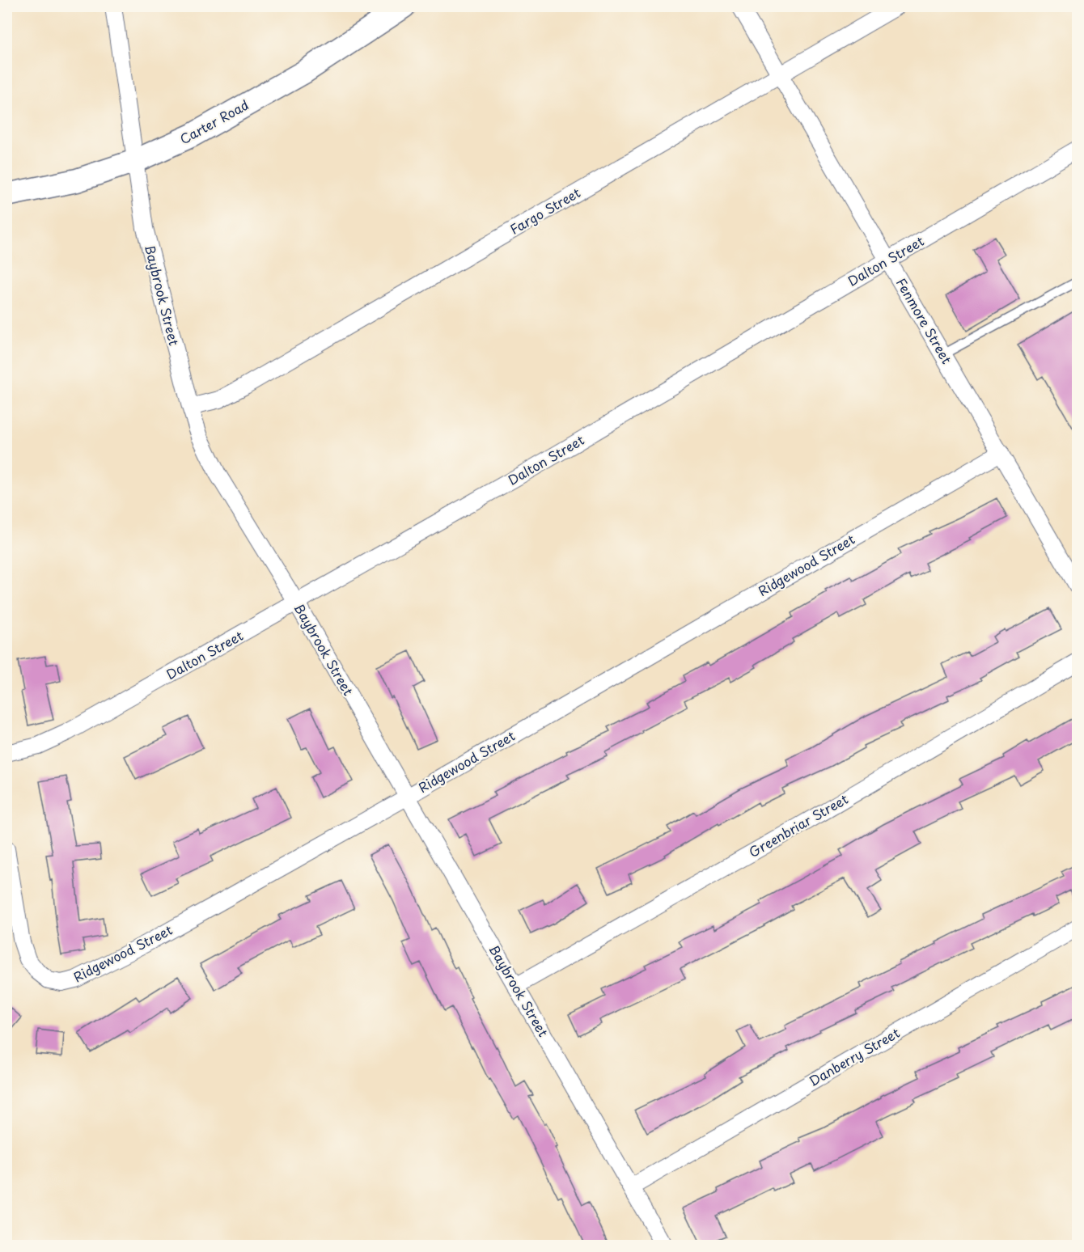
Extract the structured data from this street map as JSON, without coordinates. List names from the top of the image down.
{
  "streets": {
    "main road": ["Carter Road"],
    "street": [
      "Fargo Street",
      "Dalton Street",
      "Baybrook Street",
      "Fenmore Street",
      "Ridgewood Street",
      "Greenbriar Street",
      "Danberry Street"
    ]
  },
  "crossings": [
    ["Carter Road", "Baybrook Street"],
    ["Fargo Street", "Baybrook Street"],
    ["Fargo Street", "Fenmore Street"],
    ["Dalton Street", "Baybrook Street"],
    ["Dalton Street", "Fenmore Street"],
    ["Baybrook Street", "Ridgewood Street"],
    ["Baybrook Street", "Greenbriar Street"],
    ["Baybrook Street", "Danberry Street"],
    ["Fenmore Street", "Ridgewood Street"]
  ]
}
